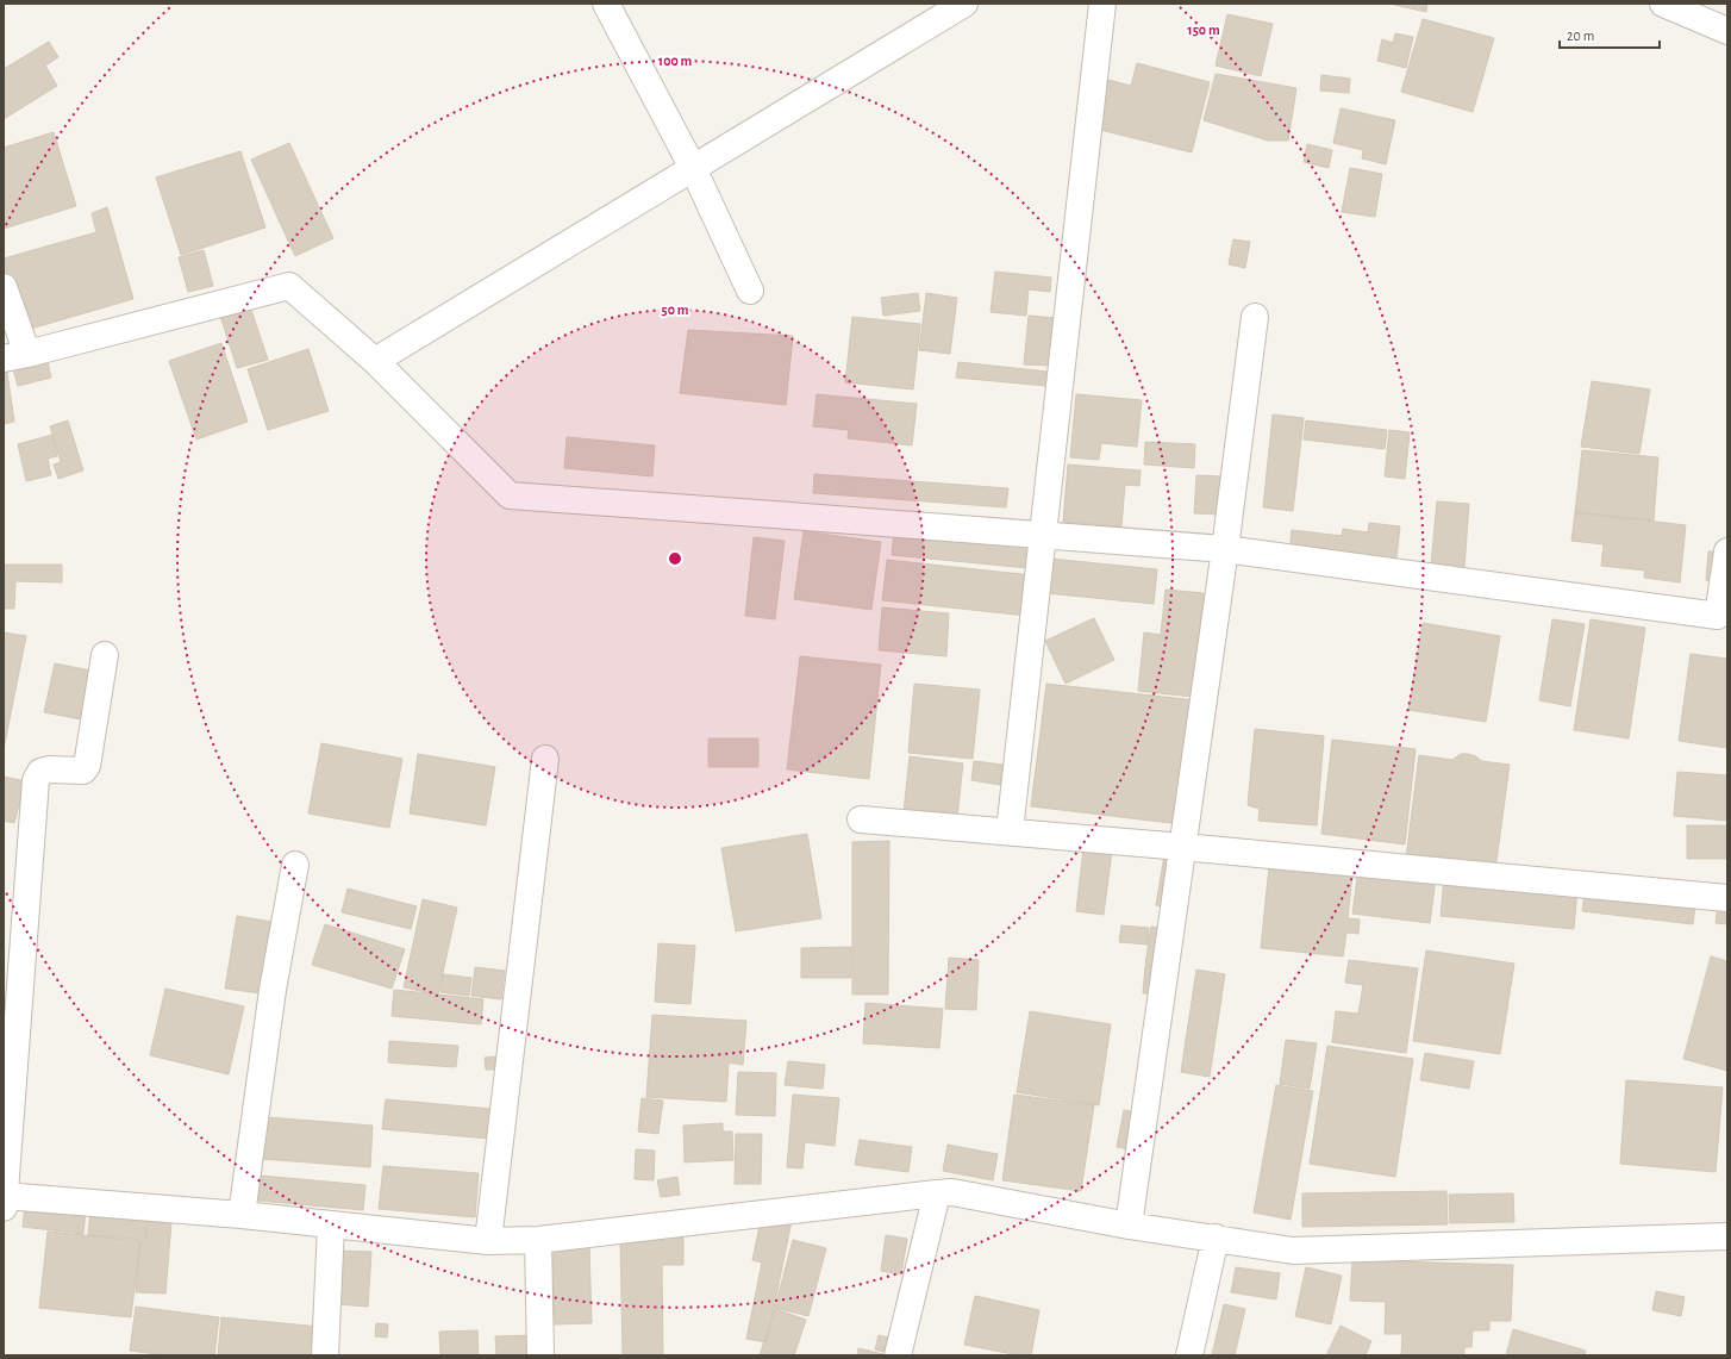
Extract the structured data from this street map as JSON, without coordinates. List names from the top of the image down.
{
  "scale_bar": "20 m",
  "rings": ["150 m", "100 m", "50 m"]
}
